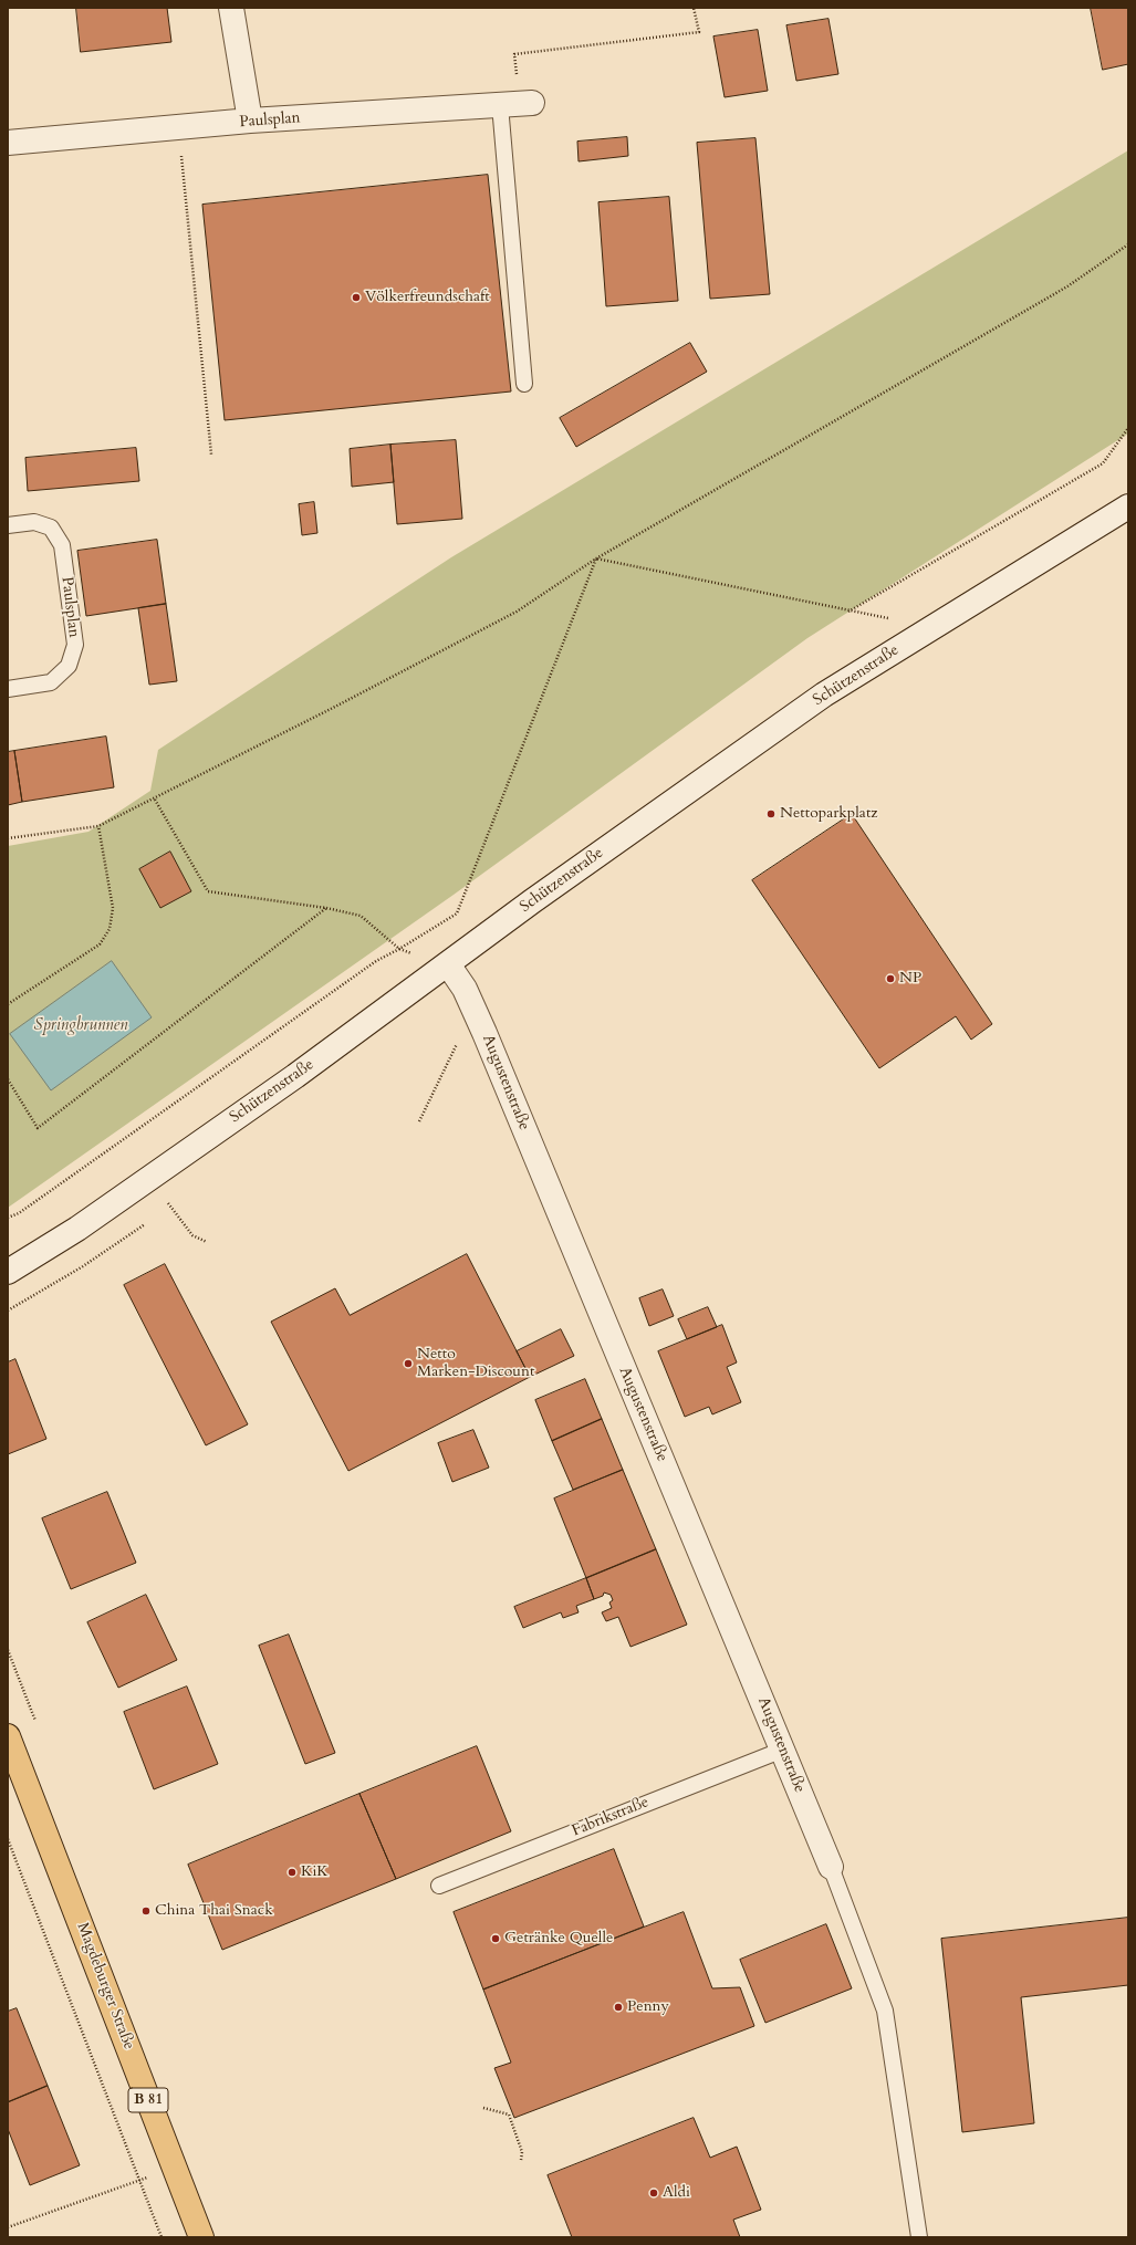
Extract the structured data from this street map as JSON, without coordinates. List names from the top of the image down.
{
  "streets": {
    "main road": ["Magdeburger Straße", "B 81"],
    "street": ["Paulsplan", "Schützenstraße", "Augustenstraße"],
    "lane": ["Fabrikstraße"]
  },
  "crossings": [
    ["Schützenstraße", "Augustenstraße"],
    ["Augustenstraße", "Fabrikstraße"]
  ],
  "water": ["Springbrunnen"],
  "places": [
    "Völkerfreundschaft",
    "Nettoparkplatz",
    "NP",
    "Netto Marken-Discount",
    "KiK",
    "China Thai Snack",
    "Getränke Quelle",
    "Penny",
    "Aldi"
  ]
}
